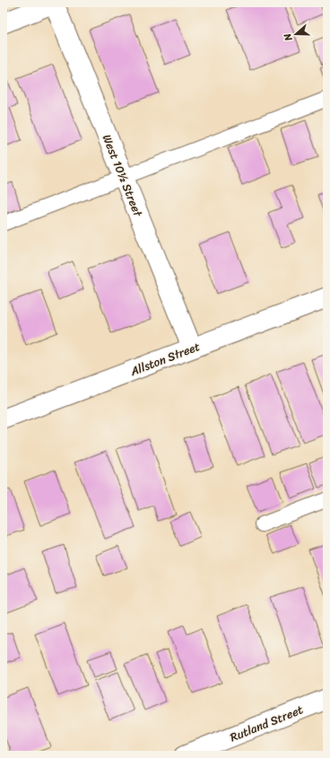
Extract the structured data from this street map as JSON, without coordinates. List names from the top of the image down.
{
  "streets": {
    "street": ["West 10½ Street", "Allston Street", "Rutland Street"]
  },
  "crossings": [
    ["West 10½ Street", "Allston Street"]
  ],
  "north": "left"
}
